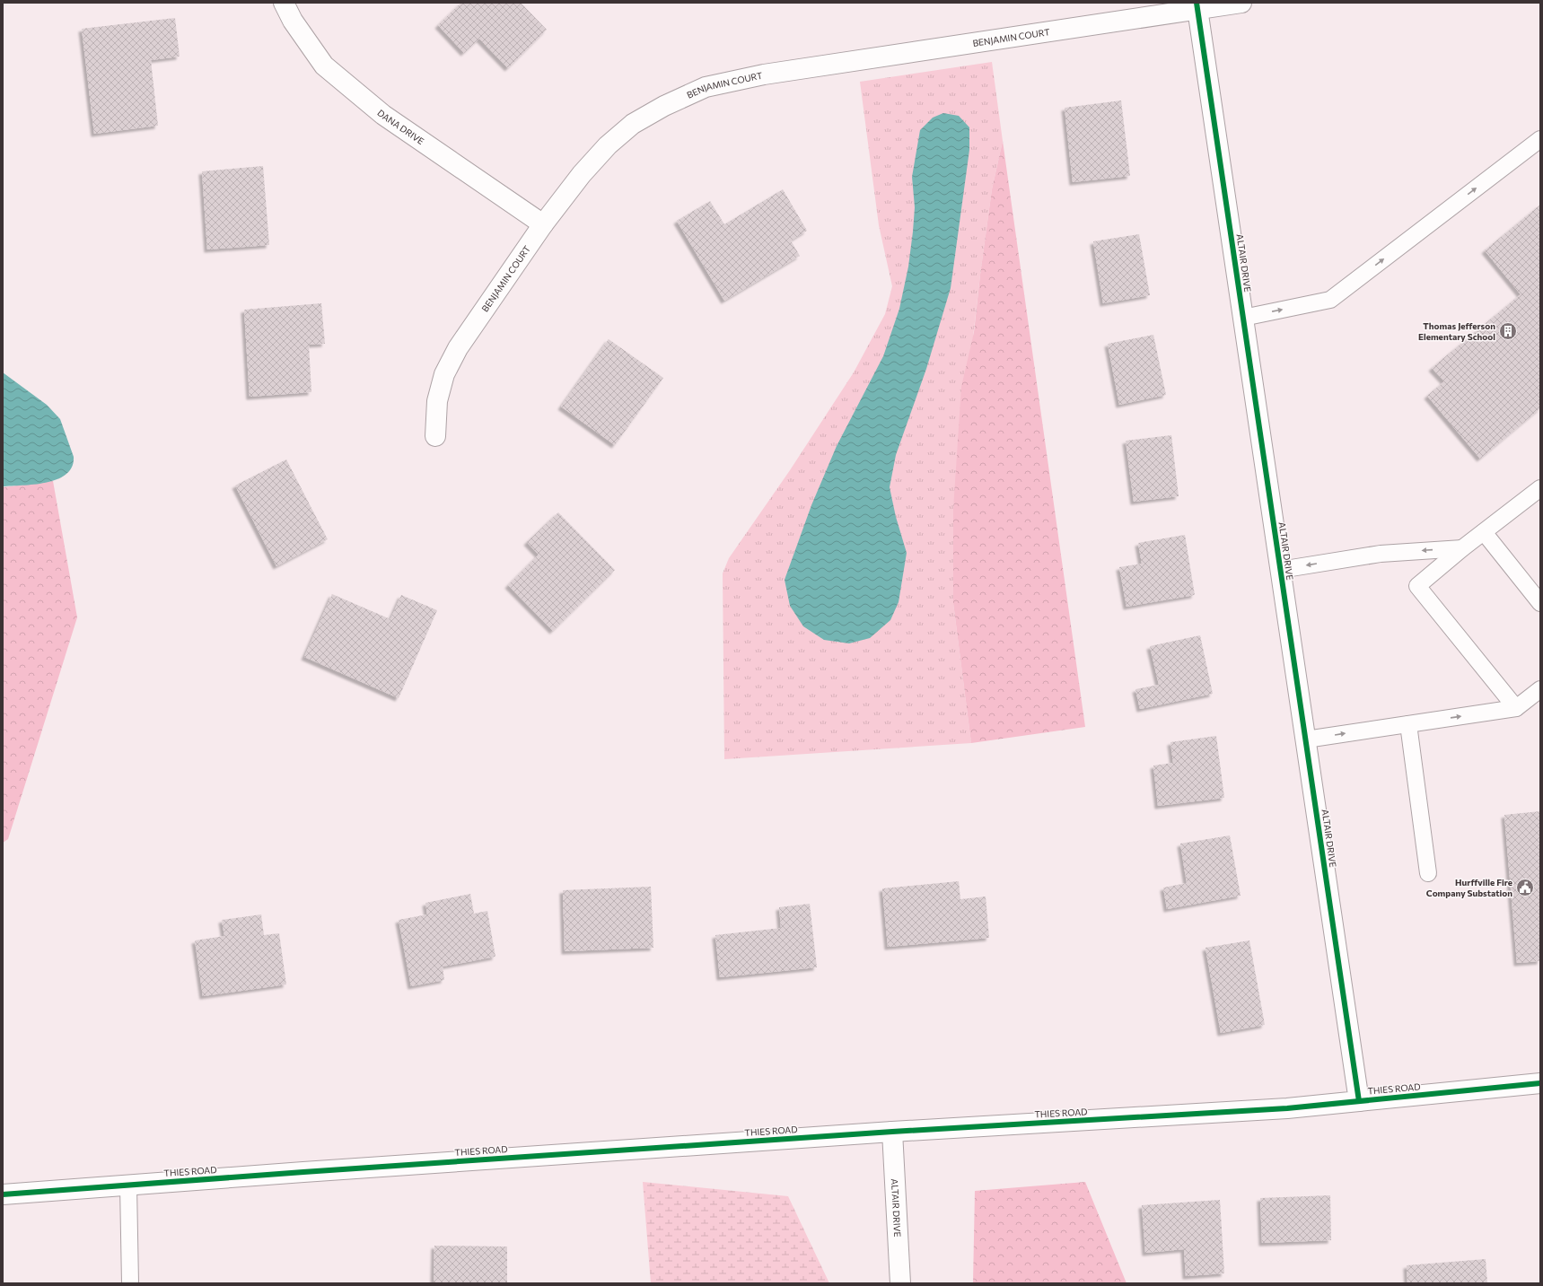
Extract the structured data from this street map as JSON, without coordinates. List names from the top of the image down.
{
  "streets": {
    "street": [
      "BENJAMIN COURT",
      "DANA DRIVE",
      "ALTAIR DRIVE",
      "THIES ROAD"
    ]
  },
  "crossings": [
    ["BENJAMIN COURT", "DANA DRIVE"],
    ["BENJAMIN COURT", "ALTAIR DRIVE"],
    ["ALTAIR DRIVE", "THIES ROAD"]
  ],
  "places": {
    "building": ["Thomas Jefferson Elementary School"],
    "public building": ["Hurffville Fire Company Substation"]
  }
}
